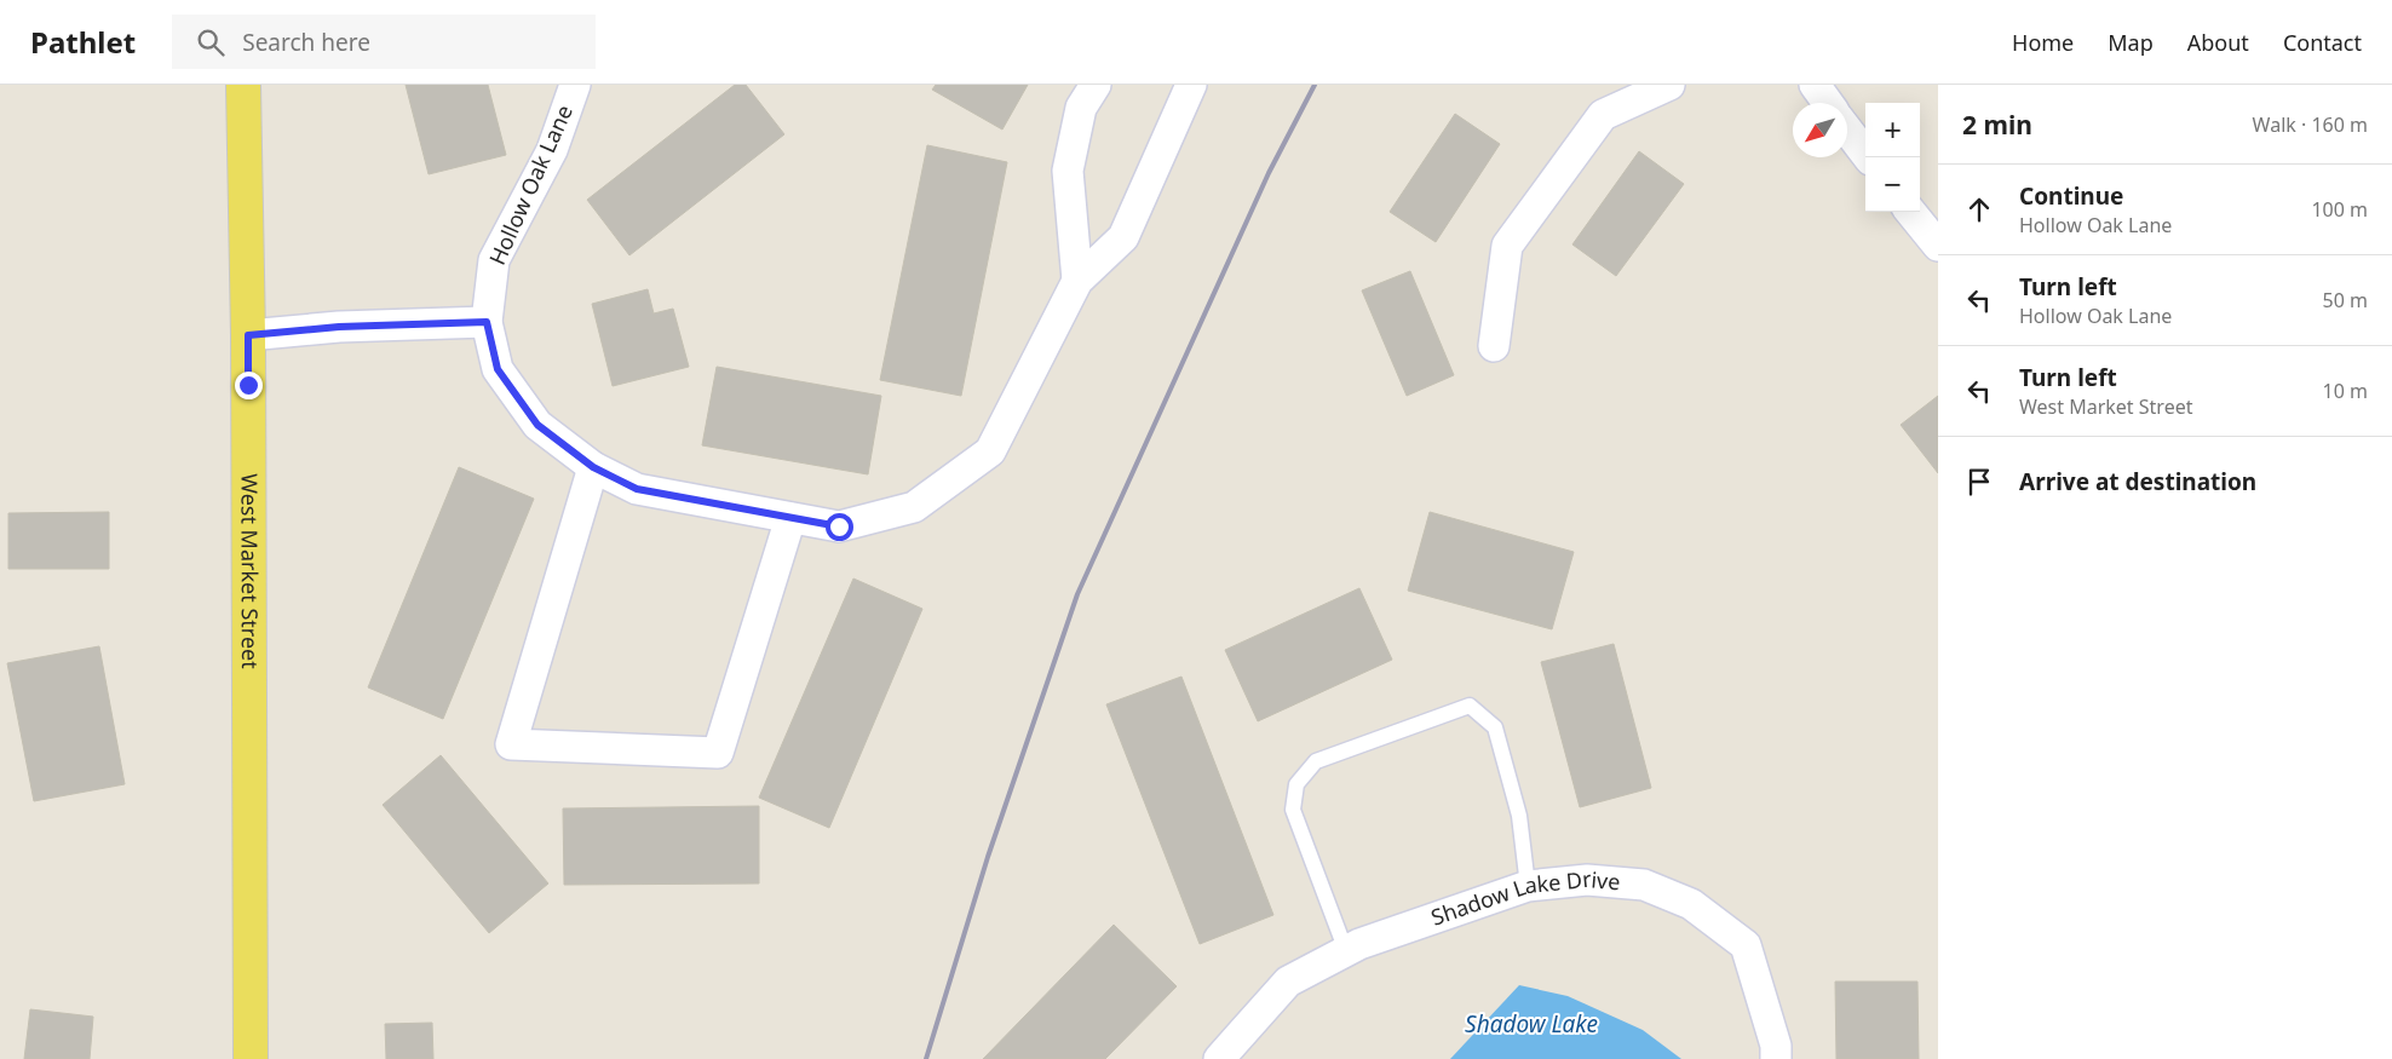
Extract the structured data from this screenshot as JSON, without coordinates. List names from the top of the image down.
{
  "streets": {
    "main road": ["West Market Street"],
    "street": ["Hollow Oak Lane", "Shadow Lake Drive"]
  },
  "water": ["Shadow Lake"],
  "north": "bottom left",
  "page": {
    "header": "Pathlet",
    "search": "Search here",
    "nav": [
      "Home",
      "Map",
      "About",
      "Contact"
    ],
    "heading": ["2 min", "Walk · 160 m"],
    "map_buttons": ["+", "−"],
    "list": [
      ["Continue", "Hollow Oak Lane", "100 m"],
      ["Turn left", "Hollow Oak Lane", "50 m"],
      ["Turn left", "West Market Street", "10 m"],
      "Arrive at destination"
    ]
  }
}
